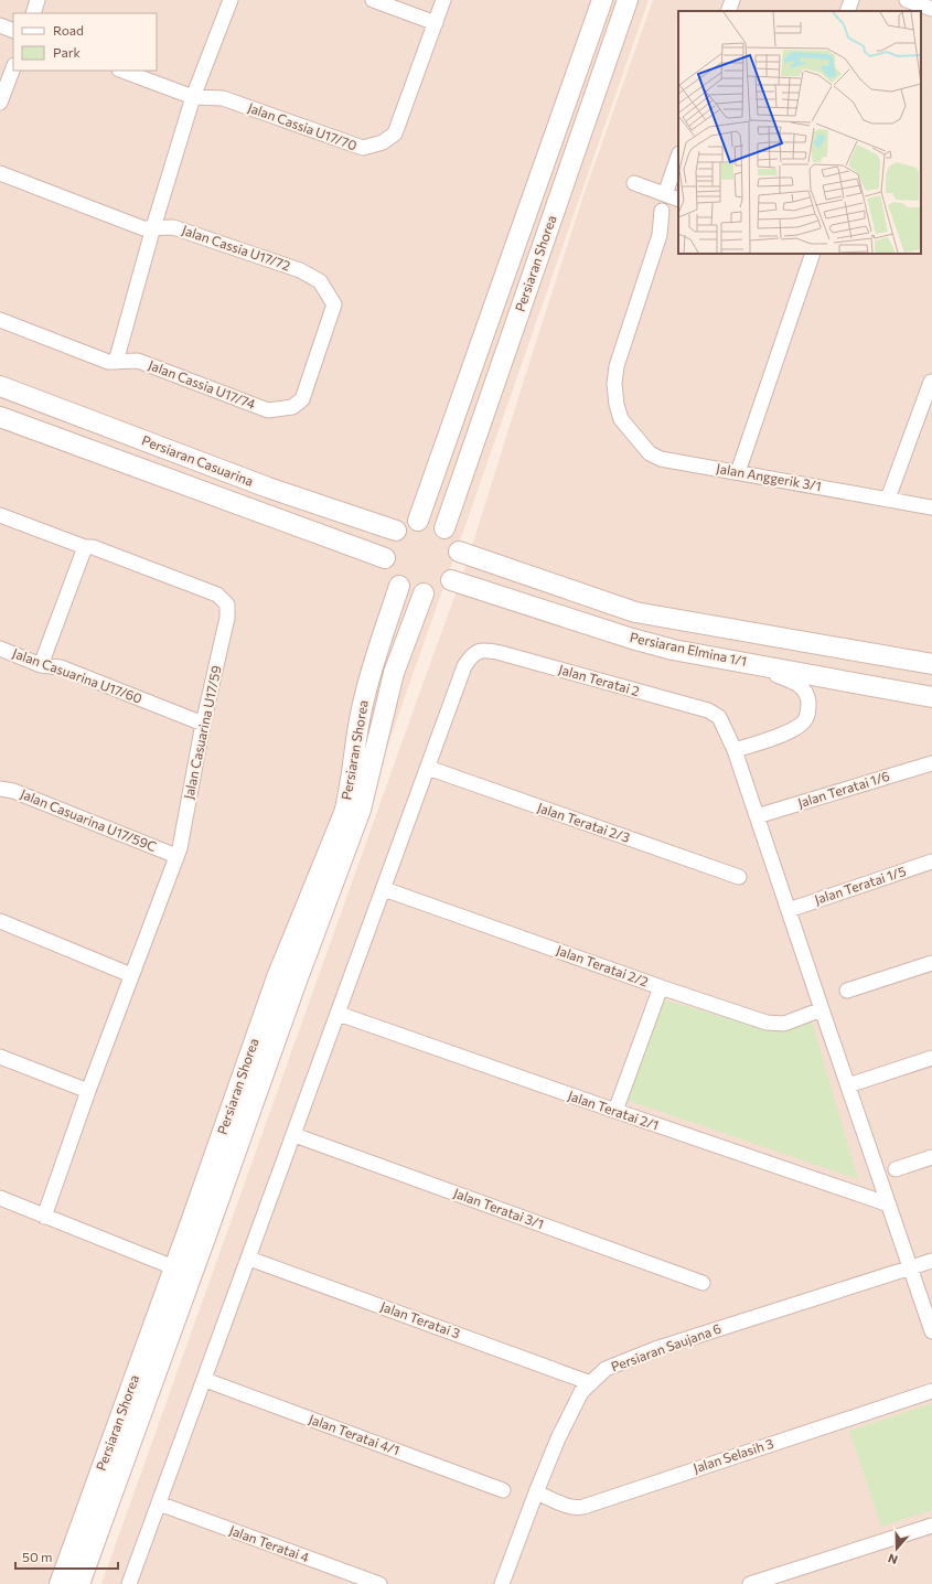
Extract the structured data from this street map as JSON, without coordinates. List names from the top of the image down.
{
  "streets": {
    "main road": ["Persiaran Shorea", "Persiaran Casuarina", "Persiaran Elmina 1/1"],
    "street": [
      "Jalan Cassia U17/70",
      "Jalan Cassia U17/72",
      "Jalan Cassia U17/74",
      "Jalan Anggerik 3/1",
      "Jalan Casuarina U17/60",
      "Jalan Teratai 2",
      "Jalan Casuarina U17/59",
      "Jalan Teratai 1/6",
      "Jalan Casuarina U17/59C",
      "Jalan Teratai 2/3",
      "Jalan Teratai 1/5",
      "Jalan Teratai 2/2",
      "Jalan Teratai 2/1",
      "Jalan Teratai 3/1",
      "Jalan Teratai 3",
      "Persiaran Saujana 6",
      "Jalan Teratai 4/1",
      "Jalan Selasih 3",
      "Jalan Teratai 4"
    ]
  },
  "crossings": [
    ["Jalan Cassia U17/72", "Jalan Cassia U17/74"],
    ["Persiaran Shorea", "Persiaran Casuarina"],
    ["Persiaran Shorea", "Persiaran Elmina 1/1"],
    ["Persiaran Casuarina", "Persiaran Elmina 1/1"],
    ["Jalan Casuarina U17/60", "Jalan Casuarina U17/59"],
    ["Jalan Teratai 2", "Jalan Teratai 2/3"],
    ["Jalan Casuarina U17/59", "Jalan Casuarina U17/59C"],
    ["Jalan Teratai 3", "Persiaran Saujana 6"],
    ["Persiaran Saujana 6", "Jalan Selasih 3"]
  ],
  "legend": ["Road", "Park"],
  "scale_bar": "50 m",
  "north": "bottom"
}
